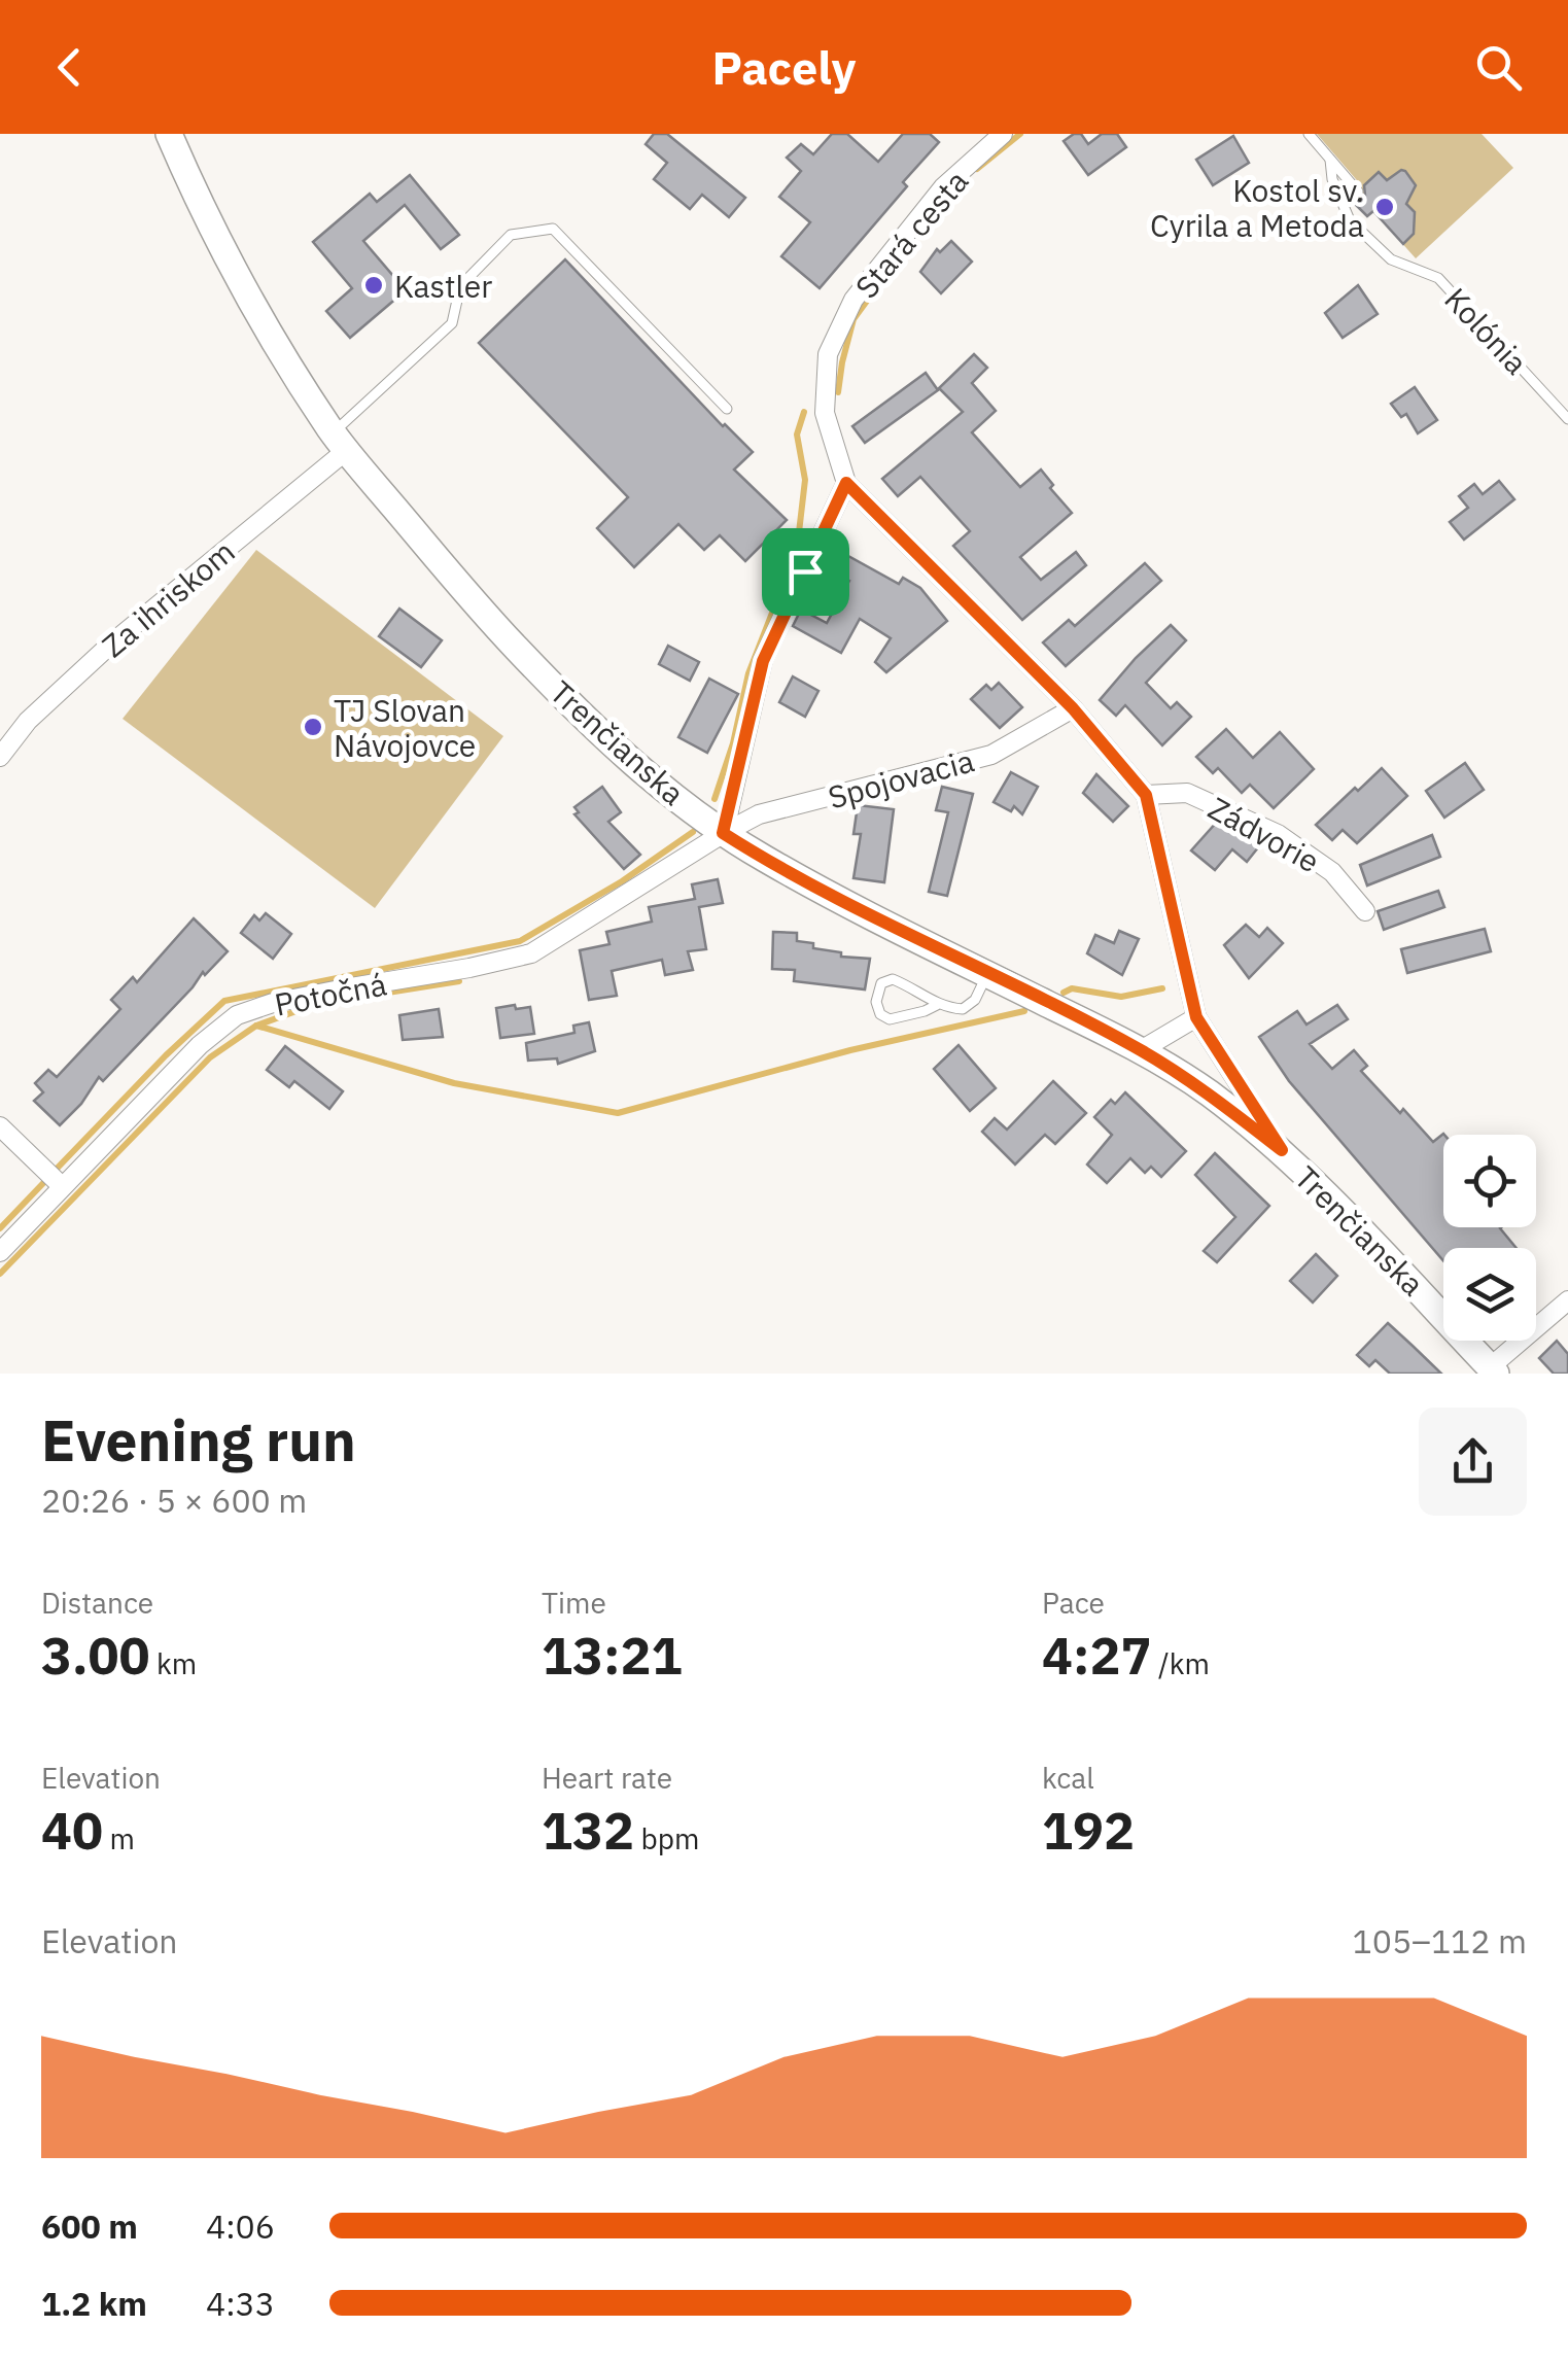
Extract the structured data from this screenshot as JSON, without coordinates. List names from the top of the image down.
{
  "streets": {
    "main road": ["Trenčianska"],
    "street": [
      "Stará cesta",
      "Za ihriskom",
      "Spojovacia",
      "Zádvorie",
      "Potočná"
    ],
    "lane": ["Kolónia"]
  },
  "crossings": [
    ["Stará cesta", "Trenčianska"],
    ["Stará cesta", "Spojovacia"],
    ["Stará cesta", "Zádvorie"],
    ["Za ihriskom", "Trenčianska"],
    ["Trenčianska", "Spojovacia"],
    ["Trenčianska", "Potočná"],
    ["Spojovacia", "Potočná"]
  ],
  "places": ["Kostol sv. Cyrila a Metoda", "Kastler", "TJ Slovan Návojovce"],
  "page": {
    "header": "Pacely",
    "heading": ["Evening run", "20:26 · 5 × 600 m"],
    "stats": [
      ["Distance", "3.00 km"],
      ["Time", "13:21"],
      ["Pace", "4:27 /km"],
      ["Elevation", "40 m"],
      ["Heart rate", "132 bpm"],
      ["kcal", "192"]
    ],
    "chart": ["Elevation", "105–112 m"],
    "list": [
      {
        "name": "600 m",
        "note": "4:06"
      },
      {
        "name": "1.2 km",
        "note": "4:33"
      }
    ]
  }
}
